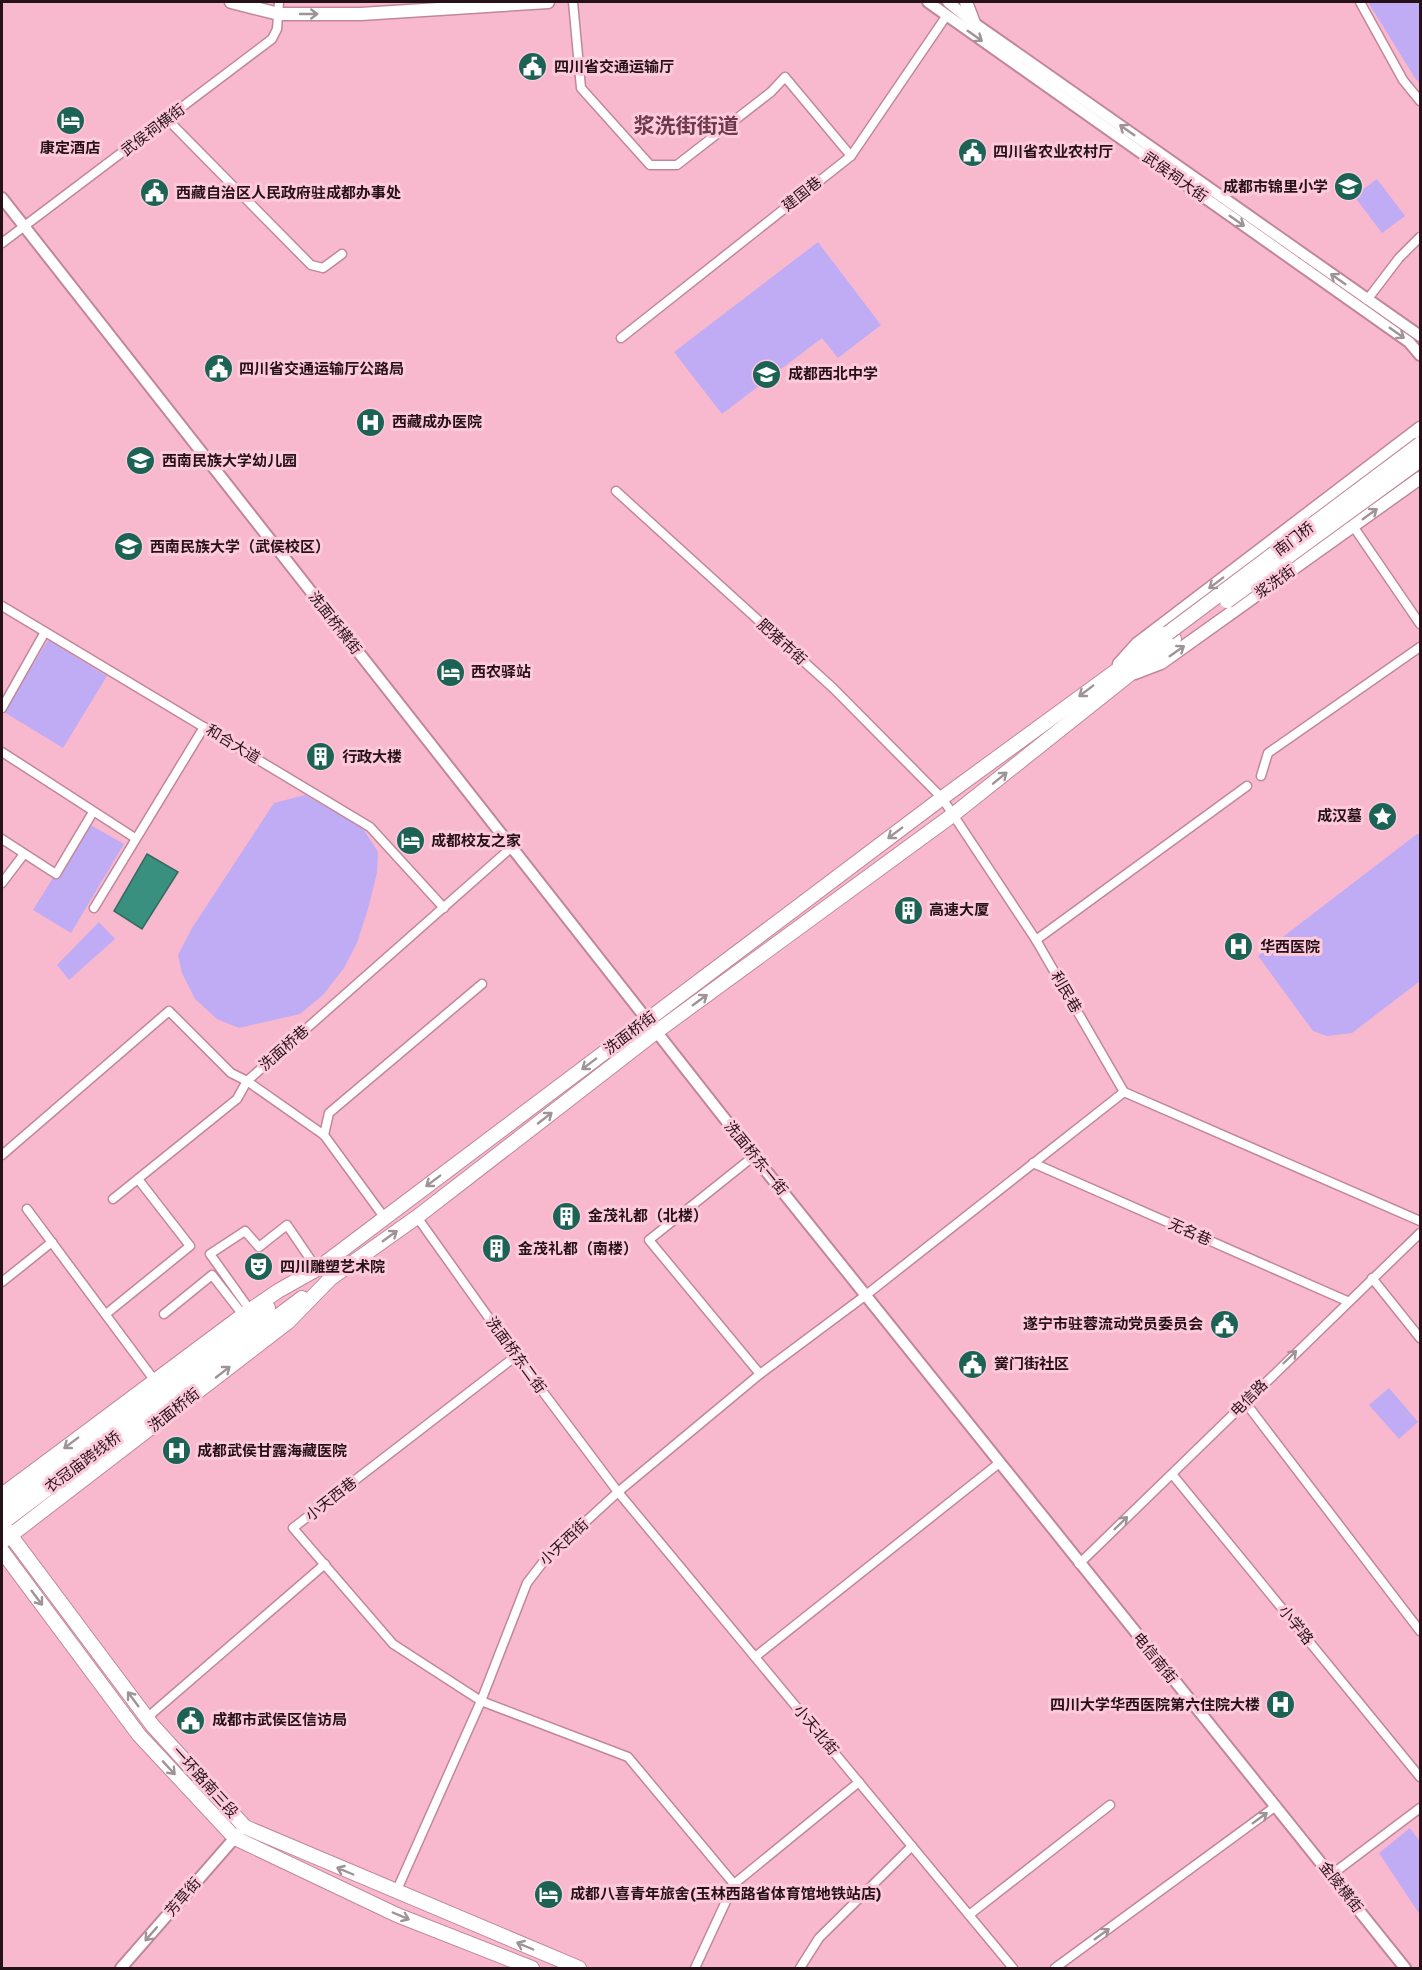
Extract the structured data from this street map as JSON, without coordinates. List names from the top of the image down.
{
  "streets": {
    "main road": [
      "南门桥",
      "浆洗街",
      "洗面桥街",
      "衣冠庙跨线桥",
      "一环路南三段"
    ],
    "street": [
      "武侯祠横街",
      "武侯祠大街",
      "建国巷",
      "洗面桥横街",
      "肥猪市街",
      "和合大道",
      "利民巷",
      "洗面桥巷",
      "洗面桥东一街",
      "无名巷",
      "洗面桥东二街",
      "电信路",
      "小天西巷",
      "小天西街",
      "小学路",
      "电信南街",
      "小天北街",
      "金陵横街",
      "芳草街"
    ]
  },
  "crossings": [
    ["武侯祠横街", "洗面桥横街"],
    ["武侯祠大街", "建国巷"],
    ["南门桥", "浆洗街"],
    ["浆洗街", "肥猪市街"],
    ["浆洗街", "利民巷"],
    ["浆洗街", "洗面桥街"],
    ["洗面桥横街", "洗面桥街"],
    ["洗面桥横街", "洗面桥巷"],
    ["洗面桥横街", "洗面桥东一街"],
    ["肥猪市街", "利民巷"],
    ["肥猪市街", "洗面桥街"],
    ["和合大道", "洗面桥巷"],
    ["利民巷", "洗面桥街"],
    ["洗面桥街", "洗面桥东一街"],
    ["洗面桥街", "洗面桥东二街"],
    ["洗面桥街", "衣冠庙跨线桥"],
    ["洗面桥街", "一环路南三段"],
    ["洗面桥东一街", "小天西街"],
    ["洗面桥东一街", "电信南街"],
    ["无名巷", "电信路"],
    ["无名巷", "小天西街"],
    ["洗面桥东二街", "小天西巷"],
    ["洗面桥东二街", "小天西街"],
    ["洗面桥东二街", "小天北街"],
    ["电信路", "小学路"],
    ["电信路", "电信南街"],
    ["衣冠庙跨线桥", "一环路南三段"],
    ["小天西巷", "小天西街"],
    ["小天西街", "电信南街"],
    ["小天西街", "小天北街"],
    ["小天西街", "一环路南三段"],
    ["电信南街", "金陵横街"],
    ["一环路南三段", "芳草街"]
  ],
  "one_way": ["电信路", "芳草街"],
  "districts": ["浆洗街街道"],
  "places": {
    "public building": [
      "四川省交通运输厅",
      "四川省农业农村厅",
      "西藏自治区人民政府驻成都办事处",
      "四川省交通运输厅公路局",
      "遂宁市驻蓉流动党员委员会",
      "黉门街社区",
      "成都市武侯区信访局"
    ],
    "hotel": [
      "康定酒店",
      "西农驿站",
      "成都校友之家",
      "成都八喜青年旅舍(玉林西路省体育馆地铁站店)"
    ],
    "school or university": [
      "成都市锦里小学",
      "成都西北中学",
      "西南民族大学幼儿园",
      "西南民族大学（武侯校区）"
    ],
    "hospital": [
      "西藏成办医院",
      "华西医院",
      "成都武侯甘露海藏医院",
      "四川大学华西医院第六住院大楼"
    ],
    "building": [
      "行政大楼",
      "高速大厦",
      "金茂礼都（北楼）",
      "金茂礼都（南楼）"
    ],
    "place": ["成汉墓"],
    "theatre": ["四川雕塑艺术院"]
  }
}
